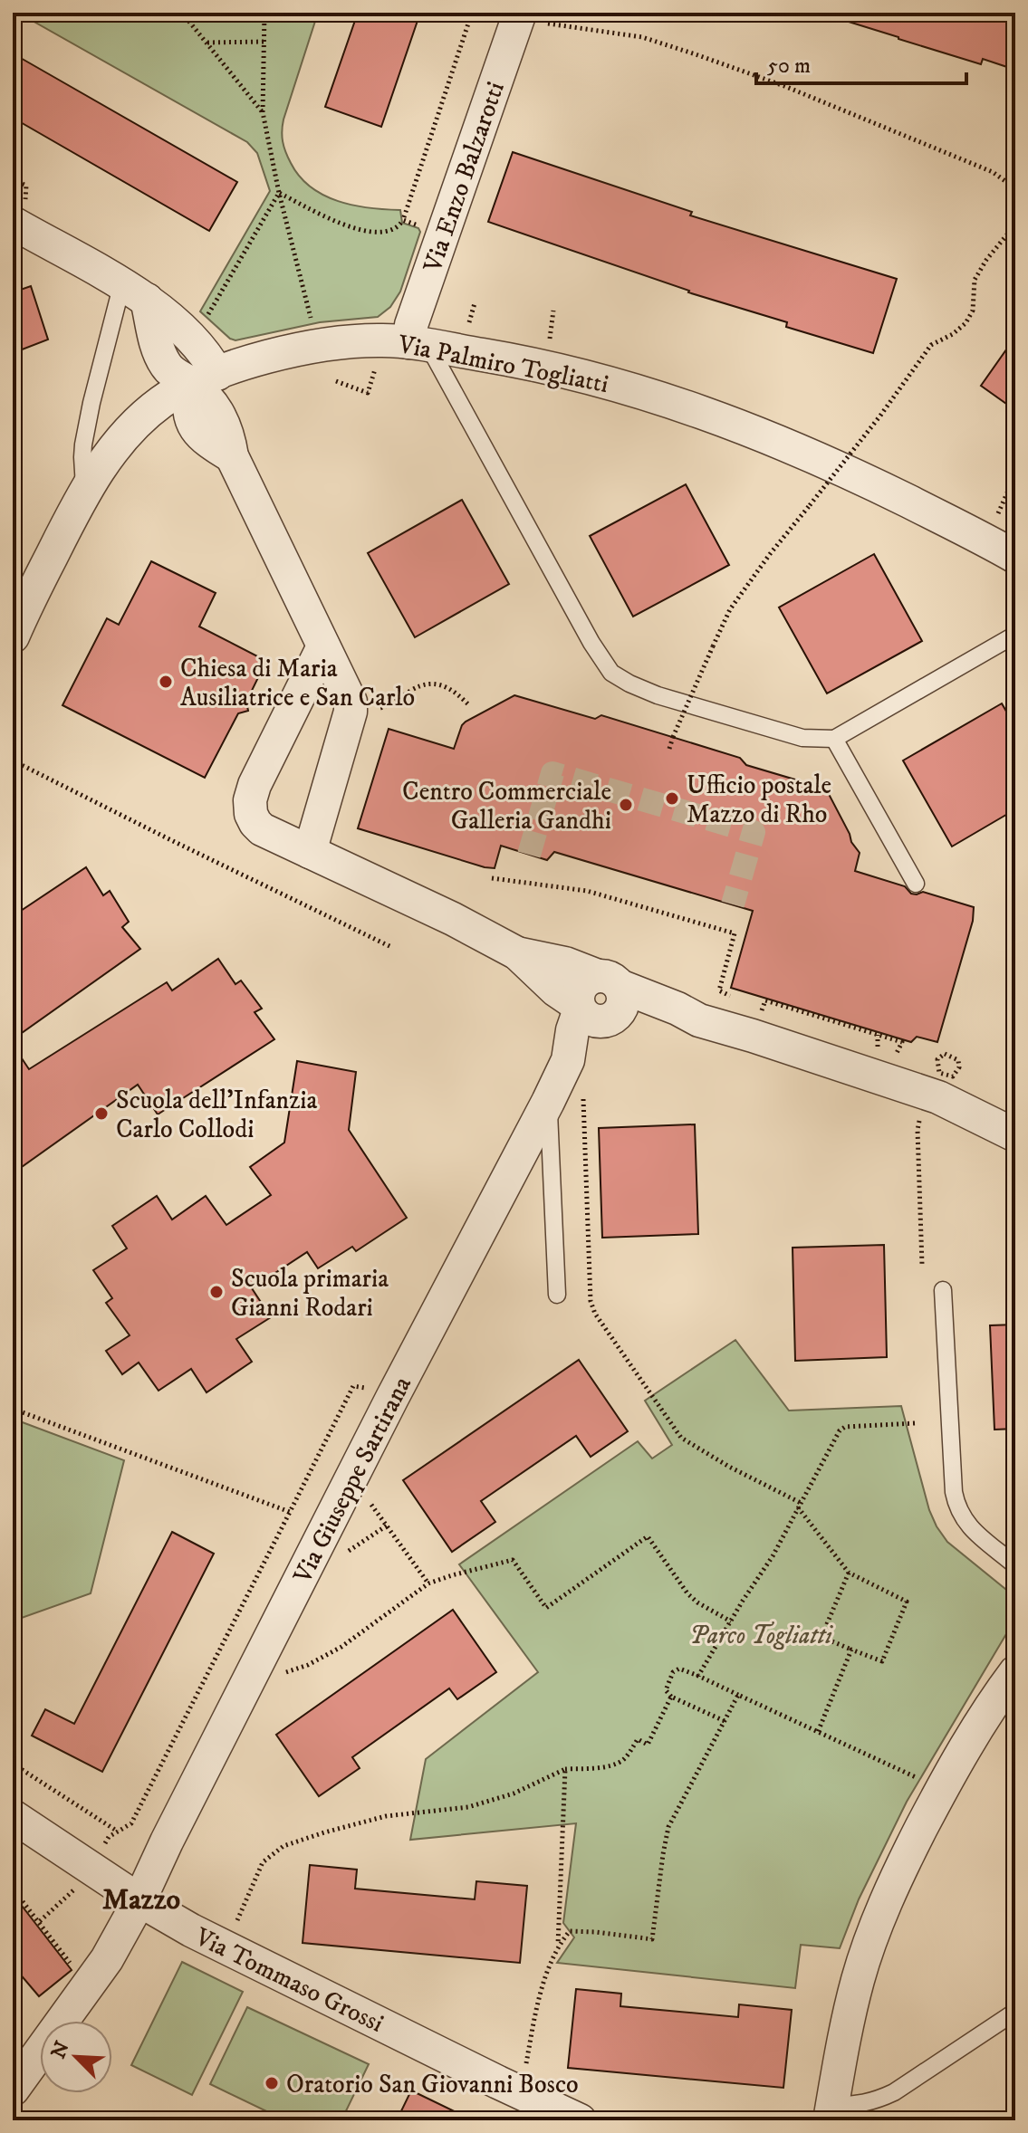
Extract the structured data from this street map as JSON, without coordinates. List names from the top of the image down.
{
  "streets": {
    "street": [
      "Via Enzo Balzarotti",
      "Via Palmiro Togliatti",
      "Via Giuseppe Sartirana",
      "Via Tommaso Grossi"
    ]
  },
  "crossings": [
    ["Via Enzo Balzarotti", "Via Palmiro Togliatti"],
    ["Via Giuseppe Sartirana", "Via Tommaso Grossi"]
  ],
  "districts": ["Mazzo"],
  "parks": ["Parco Togliatti"],
  "places": [
    "Chiesa di Maria Ausiliatrice e San Carlo",
    "Ufficio postale Mazzo di Rho",
    "Centro Commerciale Galleria Gandhi",
    "Scuola dell'Infanzia Carlo Collodi",
    "Scuola primaria Gianni Rodari",
    "Oratorio San Giovanni Bosco"
  ],
  "scale_bar": "50 m",
  "north": "top left"
}
